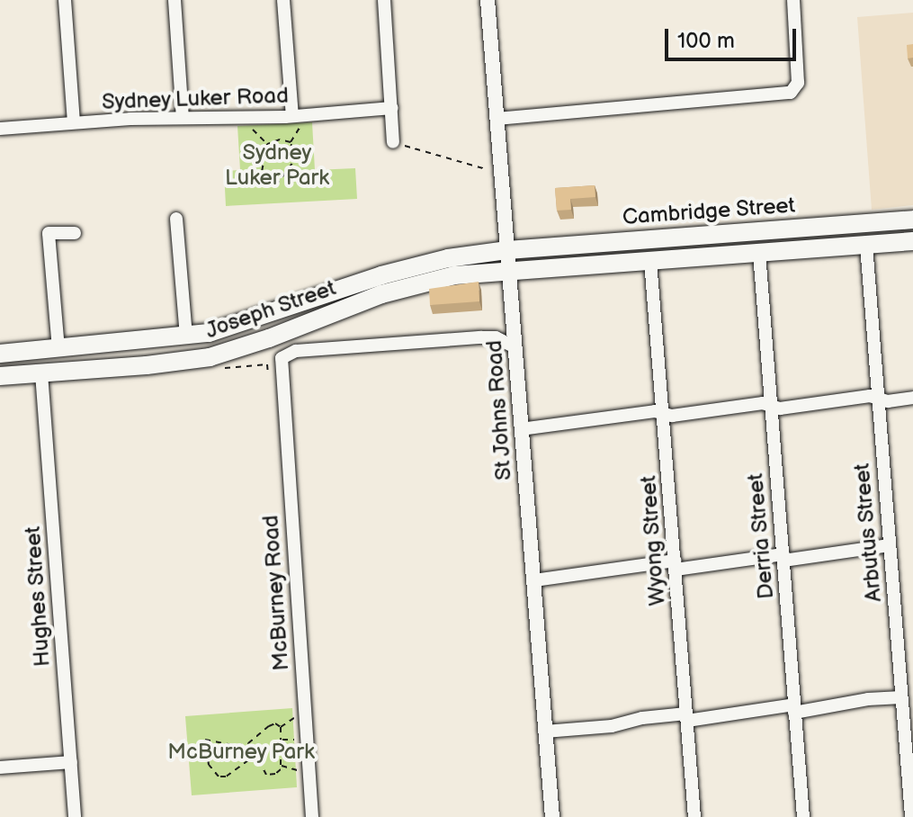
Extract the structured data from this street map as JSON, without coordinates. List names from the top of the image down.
{
  "streets": {
    "highway": ["Cambridge Street", "Joseph Street"],
    "main road": ["St Johns Road"],
    "street": [
      "Sydney Luker Road",
      "Arbutus Street",
      "Derria Street",
      "Wyong Street",
      "McBurney Road",
      "Hughes Street"
    ]
  },
  "crossings": [
    ["Cambridge Street", "Joseph Street"],
    ["Cambridge Street", "St Johns Road"],
    ["Cambridge Street", "Arbutus Street"],
    ["Cambridge Street", "Derria Street"],
    ["Cambridge Street", "Wyong Street"],
    ["Joseph Street", "St Johns Road"],
    ["Joseph Street", "Hughes Street"]
  ],
  "parks": ["Sydney Luker Park", "McBurney Park"],
  "scale_bar": "100 m"
}
